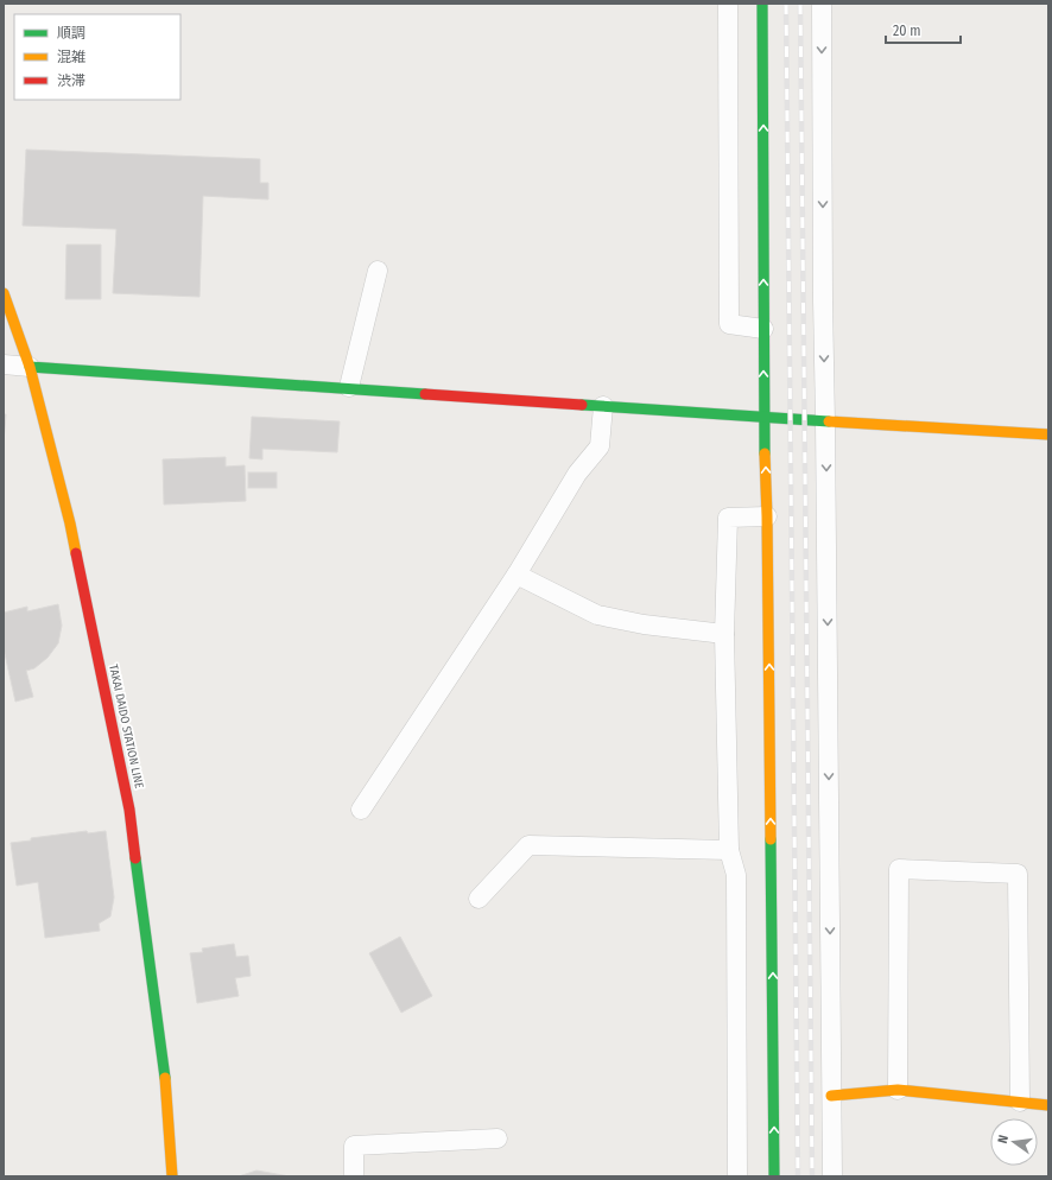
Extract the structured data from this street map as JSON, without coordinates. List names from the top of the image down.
{
  "streets": {
    "street": ["TAKAI DAIDO STATION LINE"]
  },
  "legend": ["順調", "混雑", "渋滞"],
  "scale_bar": "20 m",
  "north": "left"
}
